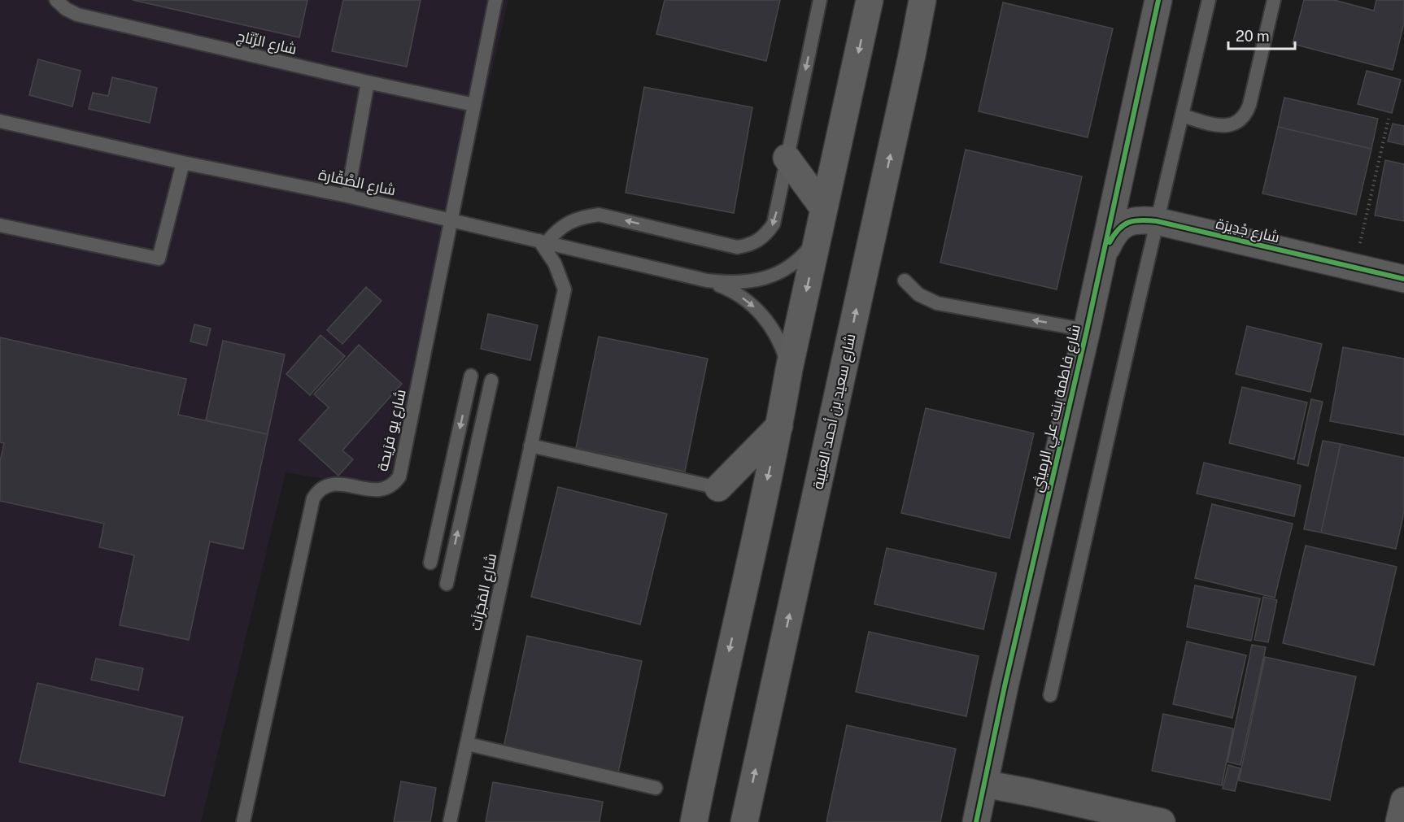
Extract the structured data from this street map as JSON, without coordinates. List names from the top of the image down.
{
  "streets": {
    "main road": ["شارع سعيد بن أحمد العتيبة"],
    "street": ["شارع جْدِيرَة", "شارع فاطمة بنت علي الرميثي"],
    "lane": [
      "شارع الرِّتَاج",
      "شارع الصَّقّارة",
      "شارع يو فرَيحة",
      "شارع المَجَرَاَت"
    ]
  },
  "crossings": [
    ["شارع الرِّتَاج", "شارع يو فرَيحة"],
    ["شارع الصَّقّارة", "شارع يو فرَيحة"],
    ["شارع الصَّقّارة", "شارع المَجَرَاَت"],
    ["شارع جْدِيرَة", "شارع فاطمة بنت علي الرميثي"]
  ],
  "scale_bar": "20 m"
}
